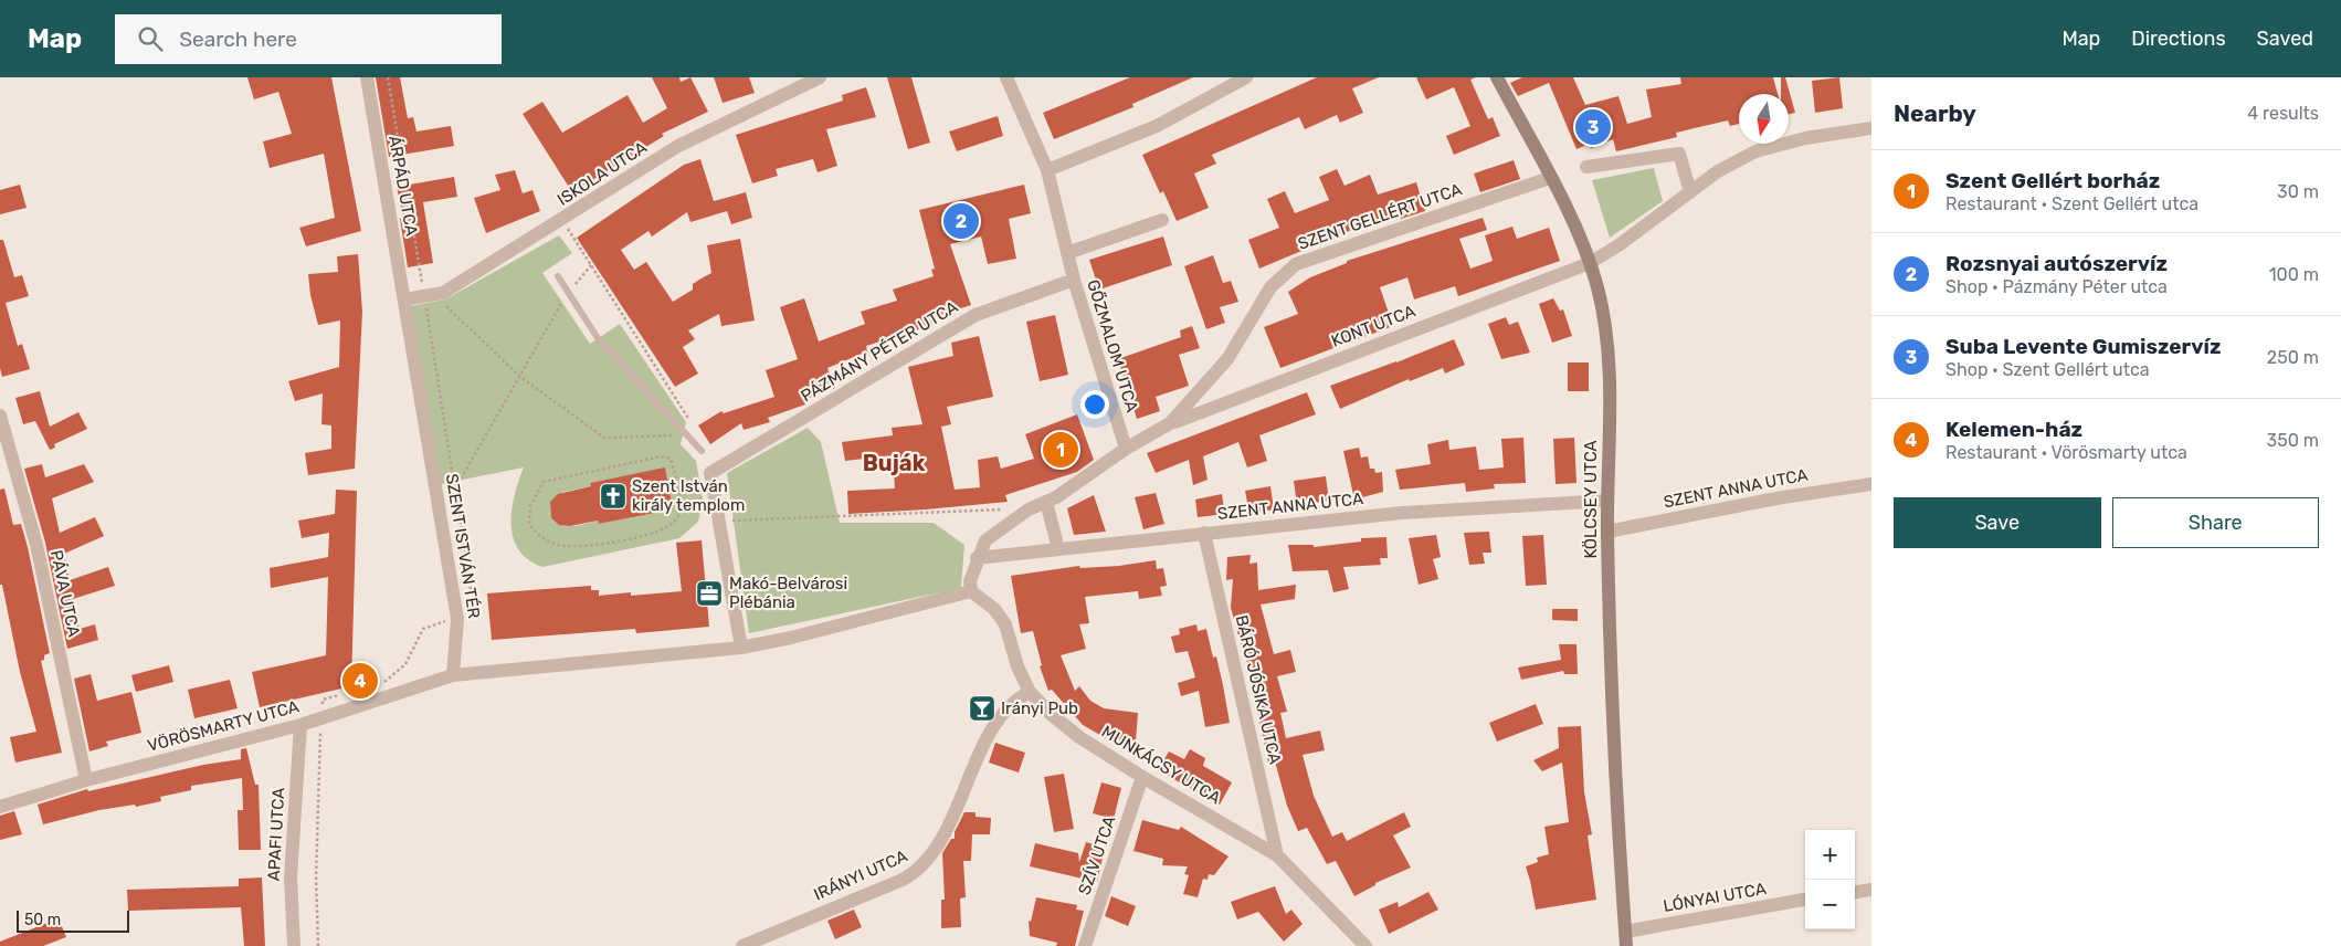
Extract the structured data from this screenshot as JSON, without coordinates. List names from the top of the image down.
{
  "streets": {
    "main road": ["KÖLCSEY UTCA"],
    "street": [
      "ISKOLA UTCA",
      "ÁRPÁD UTCA",
      "SZENT GELLÉRT UTCA",
      "KONT UTCA",
      "GŐZMALOM UTCA",
      "PÁZMÁNY PÉTER UTCA",
      "SZENT ANNA UTCA",
      "SZENT ISTVÁN TÉR",
      "PÁVA UTCA",
      "BÁRÓ JÓSIKA UTCA",
      "VÖRÖSMARTY UTCA",
      "MUNKÁCSY UTCA",
      "APAFI UTCA",
      "SZÍV UTCA",
      "IRÁNYI UTCA",
      "LÓNYAI UTCA"
    ]
  },
  "crossings": [
    ["ISKOLA UTCA", "ÁRPÁD UTCA"],
    ["ISKOLA UTCA", "SZENT ISTVÁN TÉR"],
    ["ÁRPÁD UTCA", "SZENT ISTVÁN TÉR"],
    ["SZENT GELLÉRT UTCA", "KONT UTCA"],
    ["SZENT GELLÉRT UTCA", "GŐZMALOM UTCA"],
    ["SZENT GELLÉRT UTCA", "SZENT ANNA UTCA"],
    ["SZENT GELLÉRT UTCA", "KÖLCSEY UTCA"],
    ["KONT UTCA", "KÖLCSEY UTCA"],
    ["GŐZMALOM UTCA", "PÁZMÁNY PÉTER UTCA"],
    ["SZENT ANNA UTCA", "KÖLCSEY UTCA"],
    ["SZENT ANNA UTCA", "BÁRÓ JÓSIKA UTCA"],
    ["KÖLCSEY UTCA", "LÓNYAI UTCA"],
    ["SZENT ISTVÁN TÉR", "VÖRÖSMARTY UTCA"],
    ["PÁVA UTCA", "VÖRÖSMARTY UTCA"],
    ["BÁRÓ JÓSIKA UTCA", "MUNKÁCSY UTCA"],
    ["VÖRÖSMARTY UTCA", "APAFI UTCA"],
    ["MUNKÁCSY UTCA", "SZÍV UTCA"],
    ["MUNKÁCSY UTCA", "IRÁNYI UTCA"]
  ],
  "districts": ["Buják"],
  "places": {
    "church": ["Szent István király templom"],
    "office": ["Makó-Belvárosi Plébánia"],
    "bar": ["Irányi Pub"]
  },
  "scale_bar": "50 m",
  "north": "bottom",
  "page": {
    "header": "Map",
    "search": "Search here",
    "nav": ["Map", "Directions", "Saved"],
    "heading": ["Nearby", "4 results"],
    "pins": [
      "3",
      "2",
      "1",
      "4"
    ],
    "list": [
      {
        "mark": "1",
        "name": "Szent Gellért borház",
        "note": "Restaurant · Szent Gellért utca",
        "value": "30 m"
      },
      {
        "mark": "2",
        "name": "Rozsnyai autószervíz",
        "note": "Shop · Pázmány Péter utca",
        "value": "100 m"
      },
      {
        "mark": "3",
        "name": "Suba Levente Gumiszervíz",
        "note": "Shop · Szent Gellért utca",
        "value": "250 m"
      },
      {
        "mark": "4",
        "name": "Kelemen-ház",
        "note": "Restaurant · Vörösmarty utca",
        "value": "350 m"
      }
    ],
    "buttons": ["Save", "Share"],
    "map_buttons": ["+", "−"],
    "scale": "50 m"
  }
}
